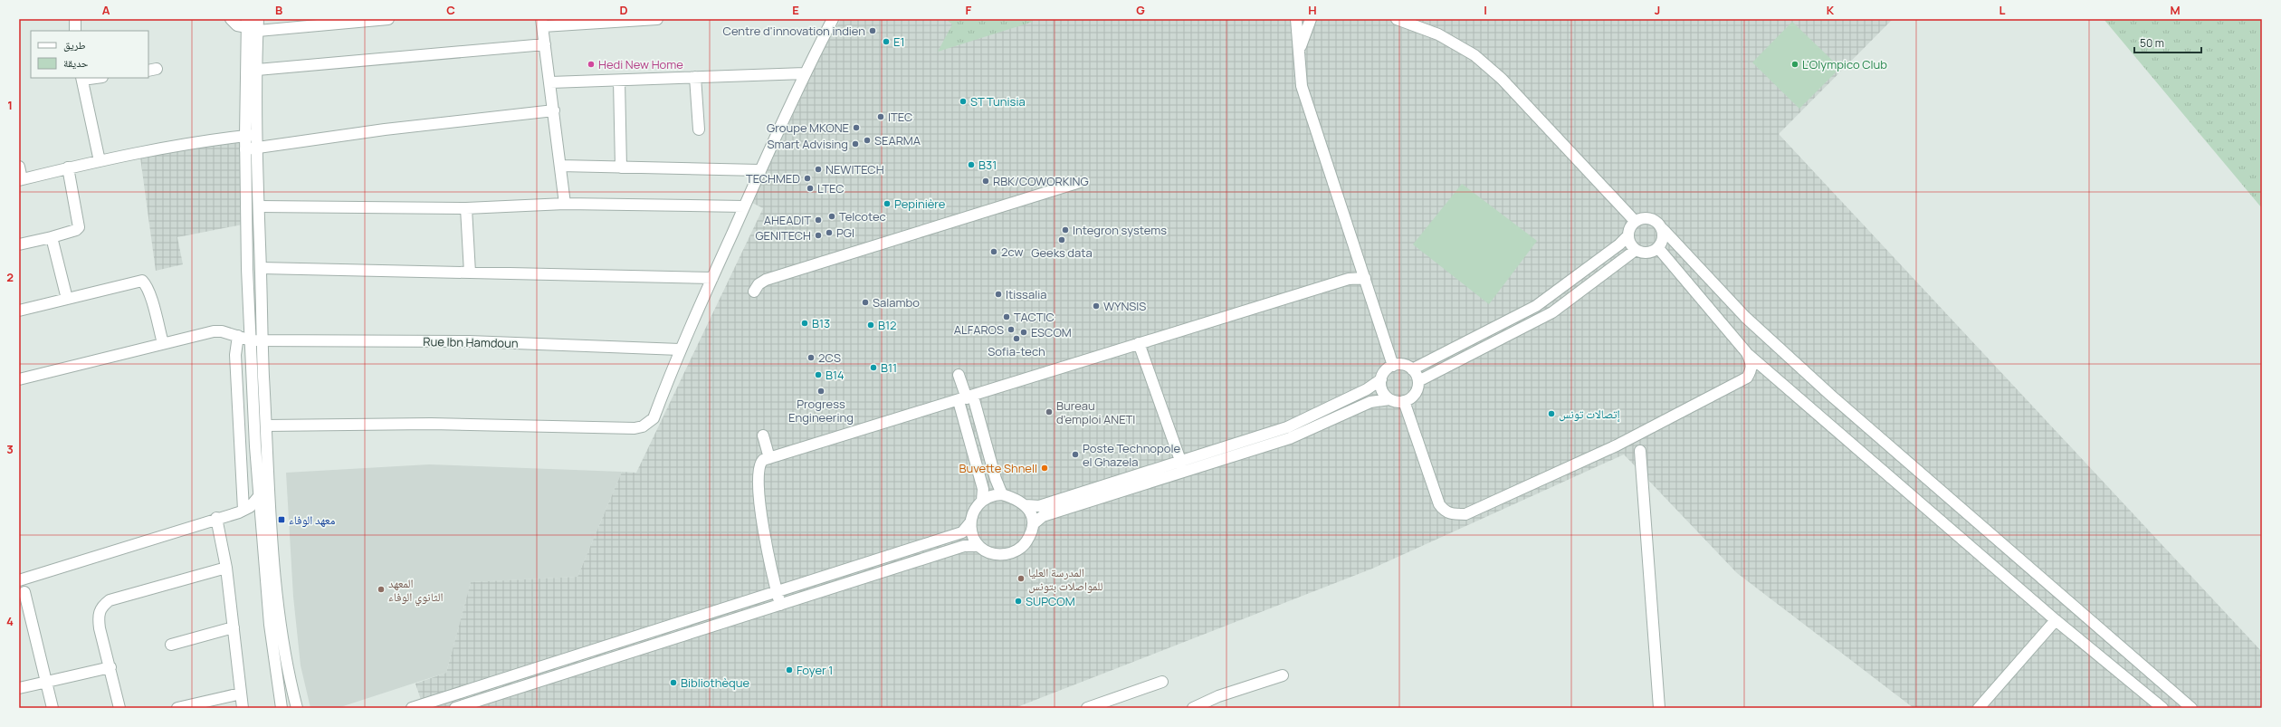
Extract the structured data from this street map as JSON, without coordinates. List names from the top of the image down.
{
  "streets": {
    "street": ["Rue Ibn Hamdoun"]
  },
  "places": {
    "other": [
      "Centre d'innovation indien",
      "E1",
      "Hedi New Home",
      "L'Olympico Club",
      "ST Tunisia",
      "ITEC",
      "Groupe MKONE",
      "SEARMA",
      "Smart Advising",
      "B31",
      "NEWITECH",
      "TECHMED",
      "RBK/COWORKING",
      "LTEC",
      "Pepinière",
      "Telcotec",
      "AHEADIT",
      "Integron systems",
      "PGI",
      "GENITECH",
      "Geeks data",
      "2cw",
      "Itissalia",
      "Salambo",
      "WYNSIS",
      "TACTIC",
      "B13",
      "B12",
      "ALFAROS",
      "ESCOM",
      "Sofia-tech",
      "2CS",
      "B11",
      "B14",
      "Progress Engineering",
      "Bureau d'emploi ANETI",
      "إتصالات تونس",
      "Poste Technopole el Ghazela",
      "Buvette Shnell",
      "المدرسة العليا للمواصلات بتونس",
      "المعهد الثانوي الوفاء",
      "SUPCOM",
      "Foyer 1",
      "Bibliothèque"
    ],
    "transit": ["معهد الوفاء"]
  },
  "legend": ["طريق", "حديقة"],
  "scale_bar": "50 m",
  "grid": {
    "columns": [
      "A",
      "B",
      "C",
      "D",
      "E",
      "F",
      "G",
      "H",
      "I",
      "J",
      "K",
      "L",
      "M"
    ],
    "rows": [
      "1",
      "2",
      "3",
      "4"
    ]
  }
}
